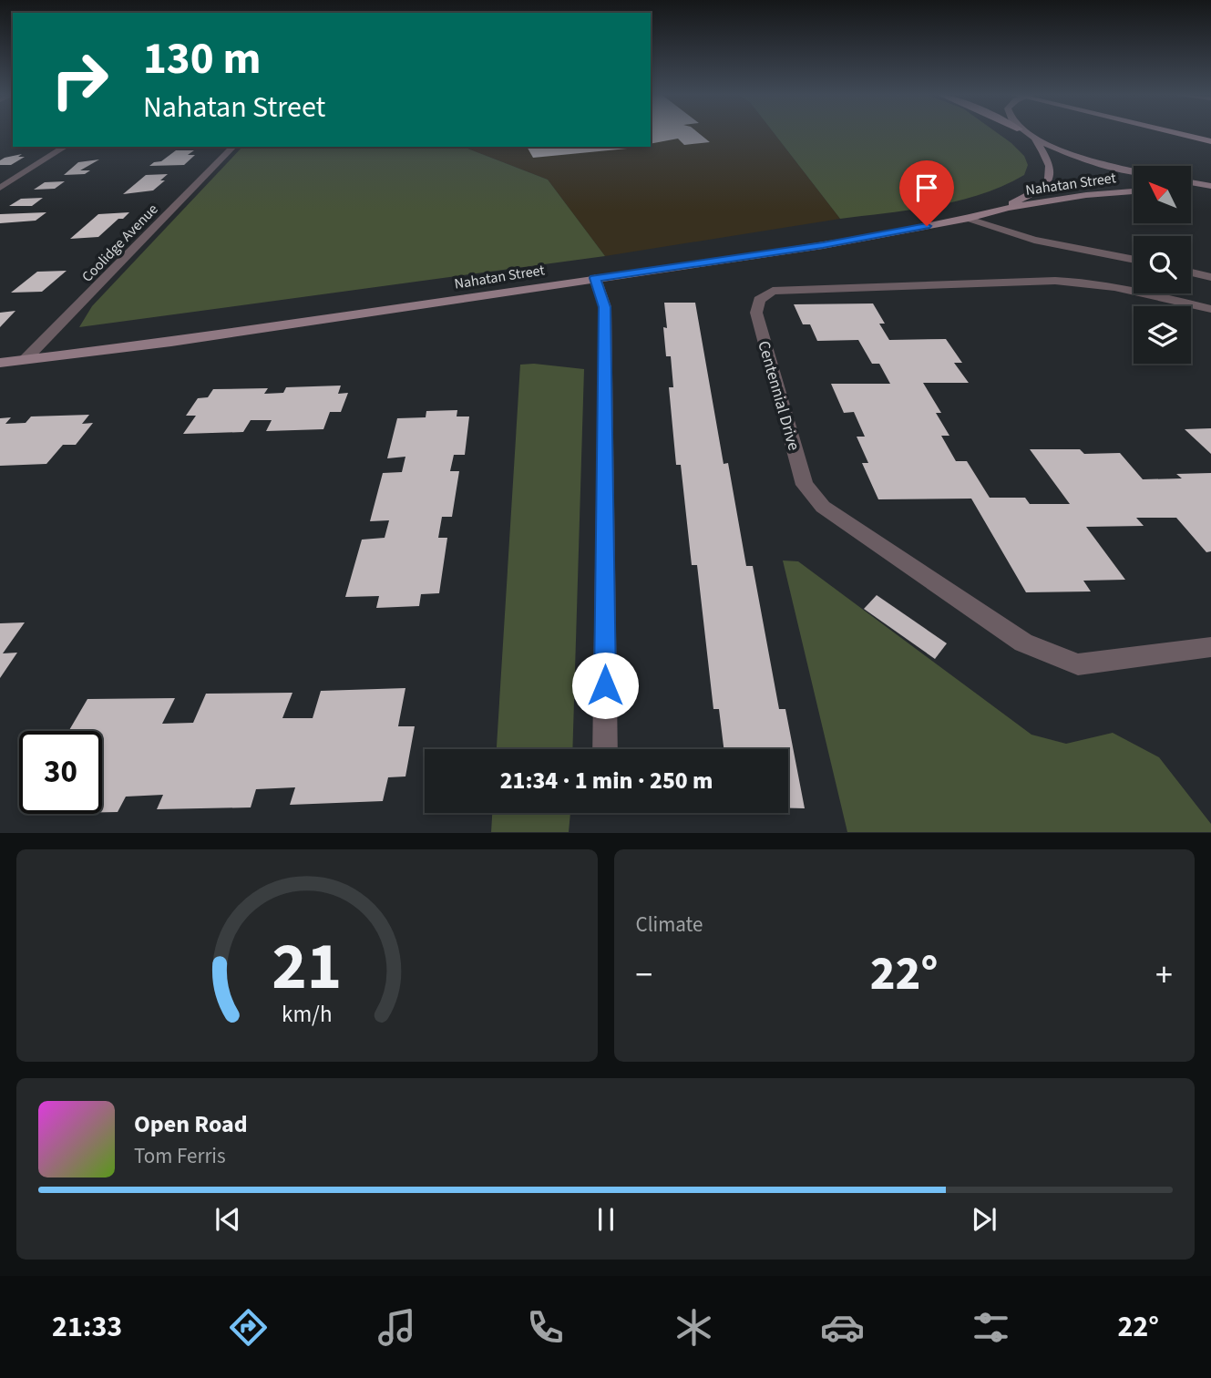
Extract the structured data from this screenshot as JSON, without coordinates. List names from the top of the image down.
{
  "streets": {
    "main road": ["Nahatan Street"],
    "street": ["Coolidge Avenue", "Centennial Drive"]
  },
  "crossings": [
    ["Nahatan Street", "Coolidge Avenue"]
  ],
  "north": "top left",
  "page": {
    "turn": ["130 m", "Nahatan Street"],
    "limit": "30",
    "trip": "21:34 · 1 min · 250 m",
    "tile": "Climate",
    "heat": ["−", "22°", "+"],
    "song": ["Open Road", "Tom Ferris"],
    "tabs": ["21:33", "22°"],
    "gauge": ["21", "km/h"]
  }
}
